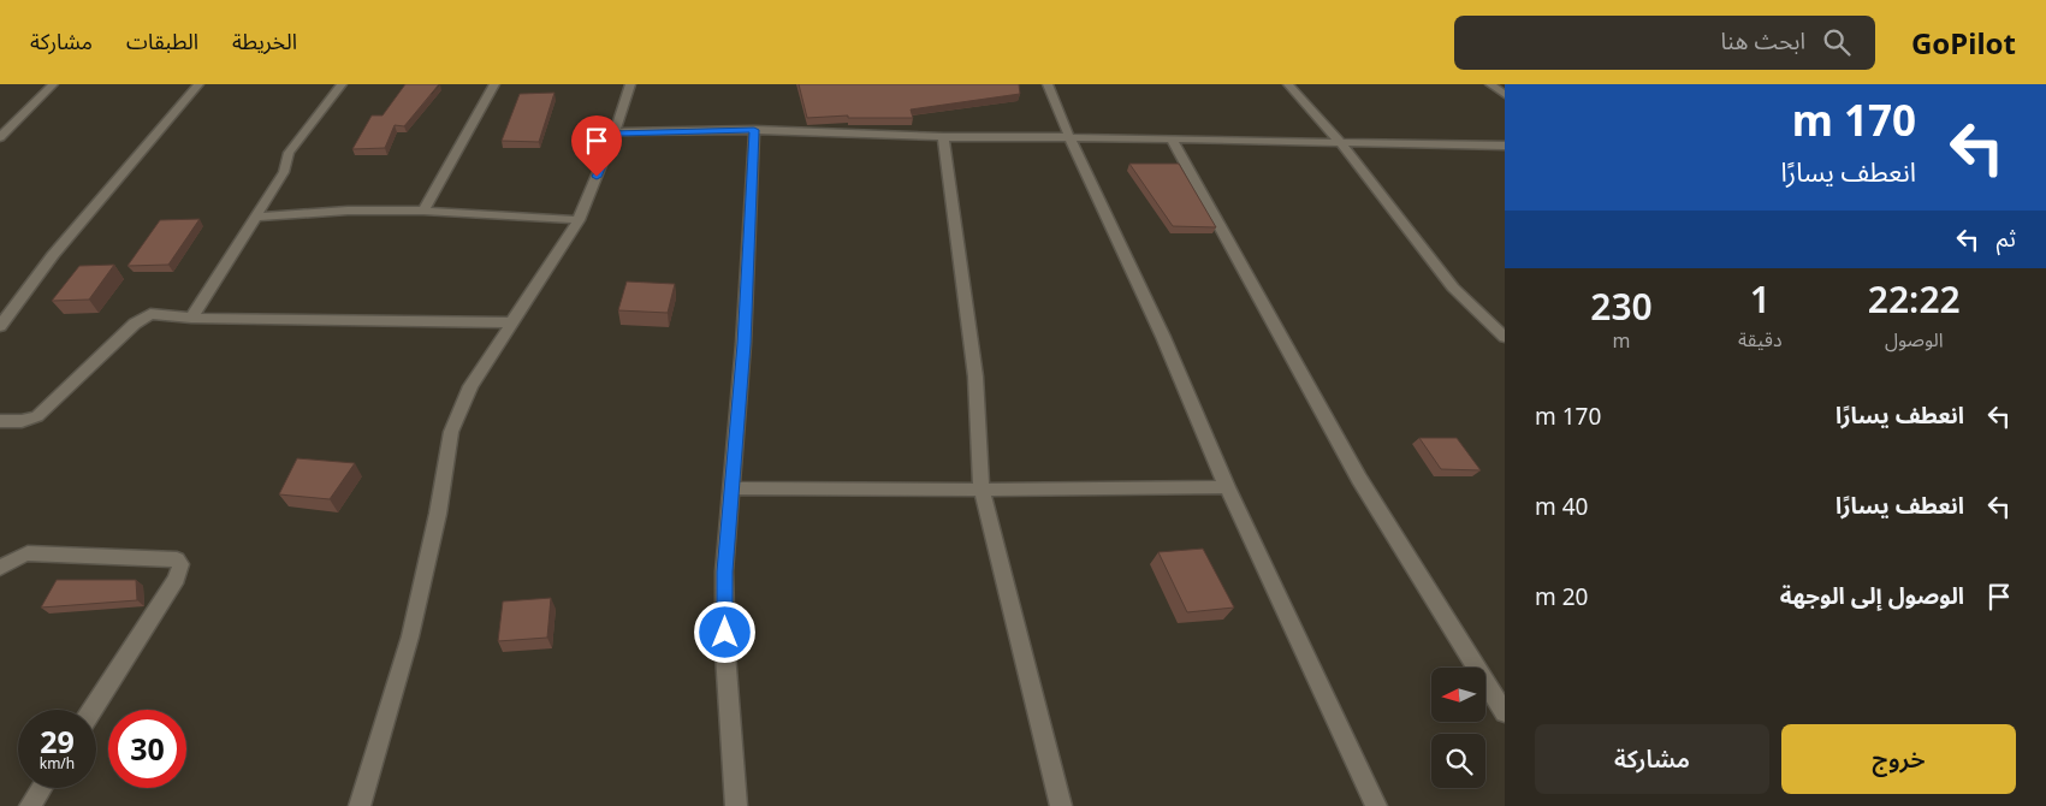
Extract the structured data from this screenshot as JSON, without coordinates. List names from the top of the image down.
{
  "north": "left",
  "page": {
    "header": "GoPilot",
    "search": "ابحث هنا",
    "nav": ["الخريطة", "الطبقات", "مشاركة"],
    "turn": ["170 m", "انعطف يسارًا"],
    "then": "ثم",
    "eta": [
      "22:22",
      "الوصول",
      "1",
      "دقيقة",
      "230",
      "m"
    ],
    "list": [
      {
        "name": "انعطف يسارًا",
        "value": "170 m"
      },
      {
        "name": "انعطف يسارًا",
        "value": "40 m"
      },
      {
        "name": "الوصول إلى الوجهة",
        "value": "20 m"
      }
    ],
    "speed": "29 km/h",
    "limit": "30",
    "buttons": ["خروج", "مشاركة"]
  }
}
